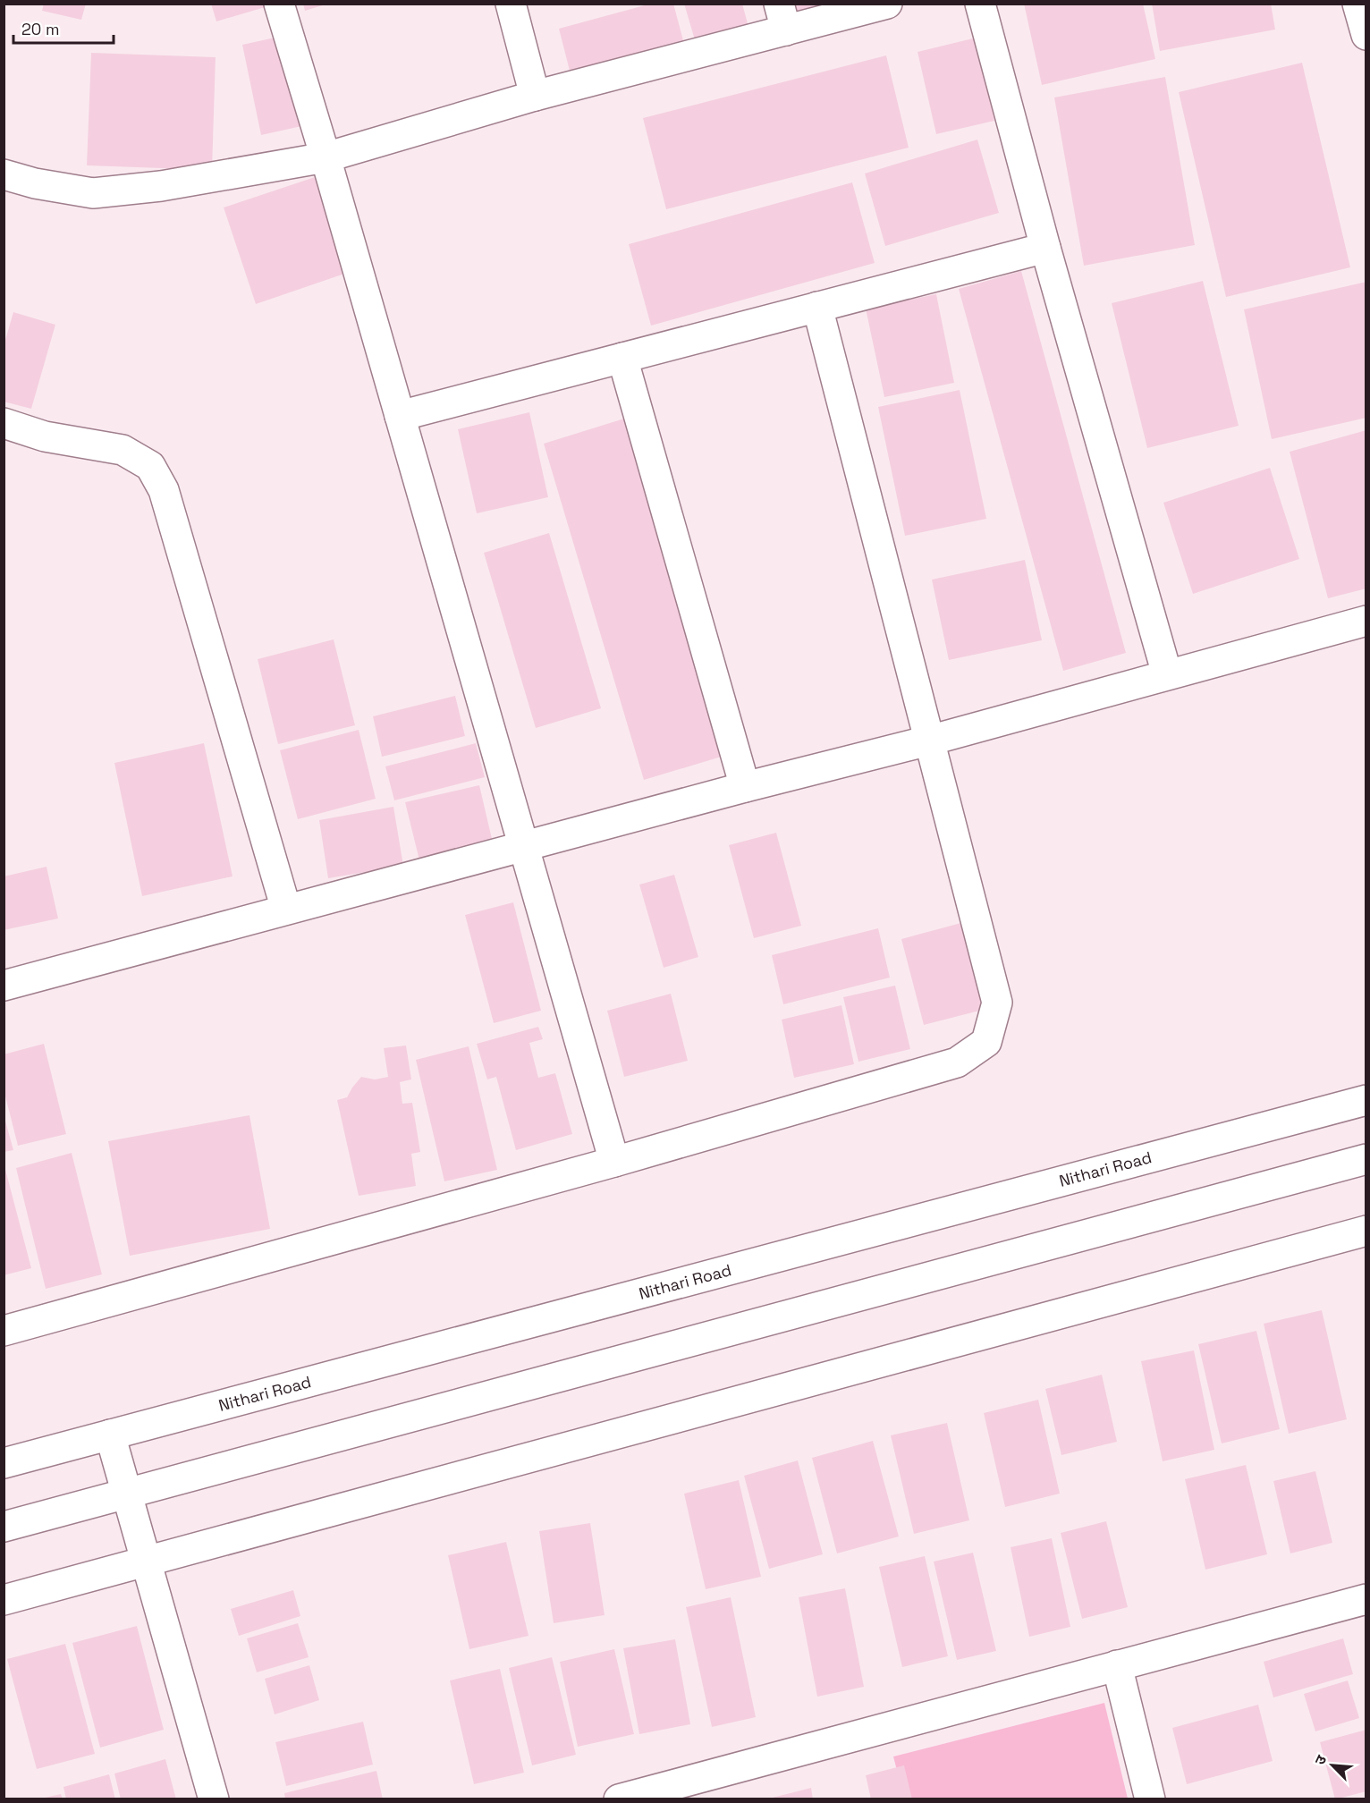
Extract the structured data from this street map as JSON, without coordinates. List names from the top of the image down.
{
  "streets": {
    "street": ["Nithari Road"]
  },
  "scale_bar": "20 m",
  "north": "top left"
}
